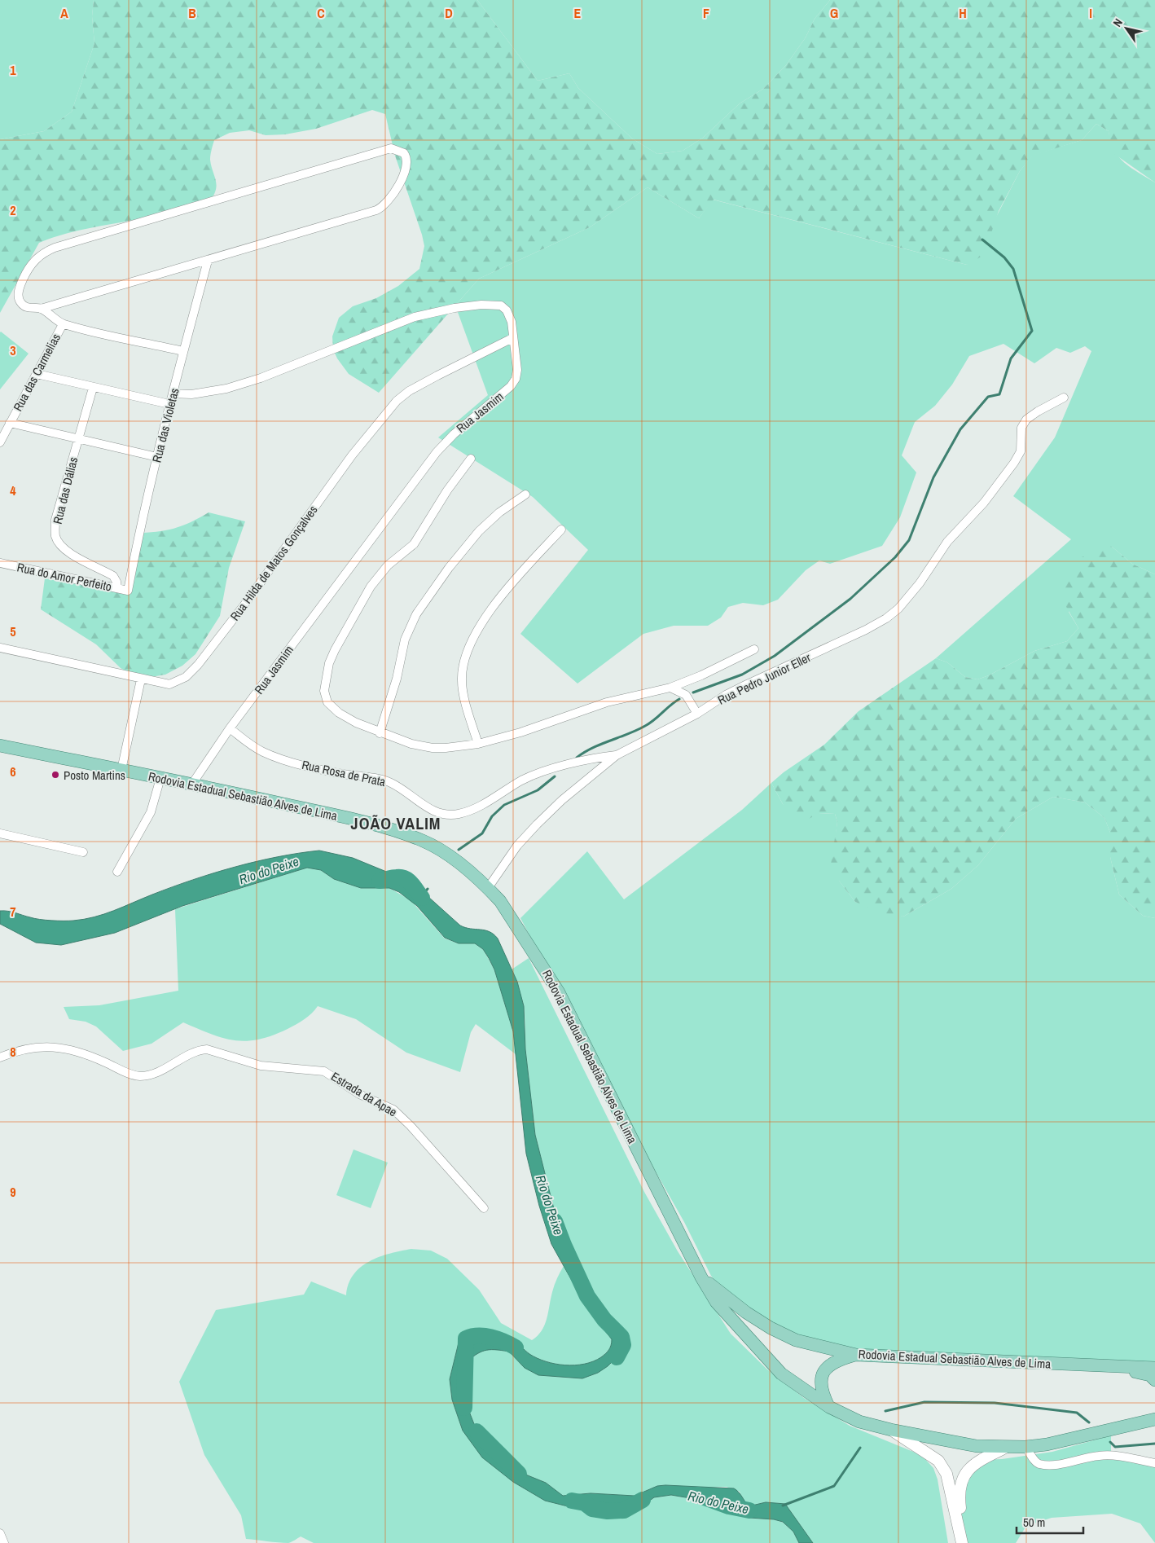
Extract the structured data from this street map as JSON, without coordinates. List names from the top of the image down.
{
  "streets": {
    "main road": ["Rodovia Estadual Sebastião Alves de Lima"],
    "street": [
      "Rua das Carmelias",
      "Rua Jasmim",
      "Rua das Violetas",
      "Rua das Dálias",
      "Rua Hilda de Matos Gonçalves",
      "Rua do Amor Perfeito",
      "Rua Pedro Junior Eller",
      "Rua Rosa de Prata",
      "Estrada da Apae"
    ]
  },
  "crossings": [
    ["Rua Jasmim", "Rua das Violetas"],
    ["Rua Jasmim", "Rua Hilda de Matos Gonçalves"],
    ["Rua Jasmim", "Rua Rosa de Prata"],
    ["Rua Jasmim", "Rodovia Estadual Sebastião Alves de Lima"],
    ["Rua das Violetas", "Rua do Amor Perfeito"],
    ["Rua das Dálias", "Rua do Amor Perfeito"],
    ["Rua Pedro Junior Eller", "Rua Rosa de Prata"],
    ["Rua Pedro Junior Eller", "Rodovia Estadual Sebastião Alves de Lima"]
  ],
  "districts": ["JOÃO VALIM"],
  "water": ["Rio do Peixe"],
  "places": ["Posto Martins"],
  "scale_bar": "50 m",
  "north": "top left",
  "grid": {
    "columns": [
      "A",
      "B",
      "C",
      "D",
      "E",
      "F",
      "G",
      "H",
      "I"
    ],
    "rows": [
      "1",
      "2",
      "3",
      "4",
      "5",
      "6",
      "7",
      "8",
      "9"
    ]
  }
}
